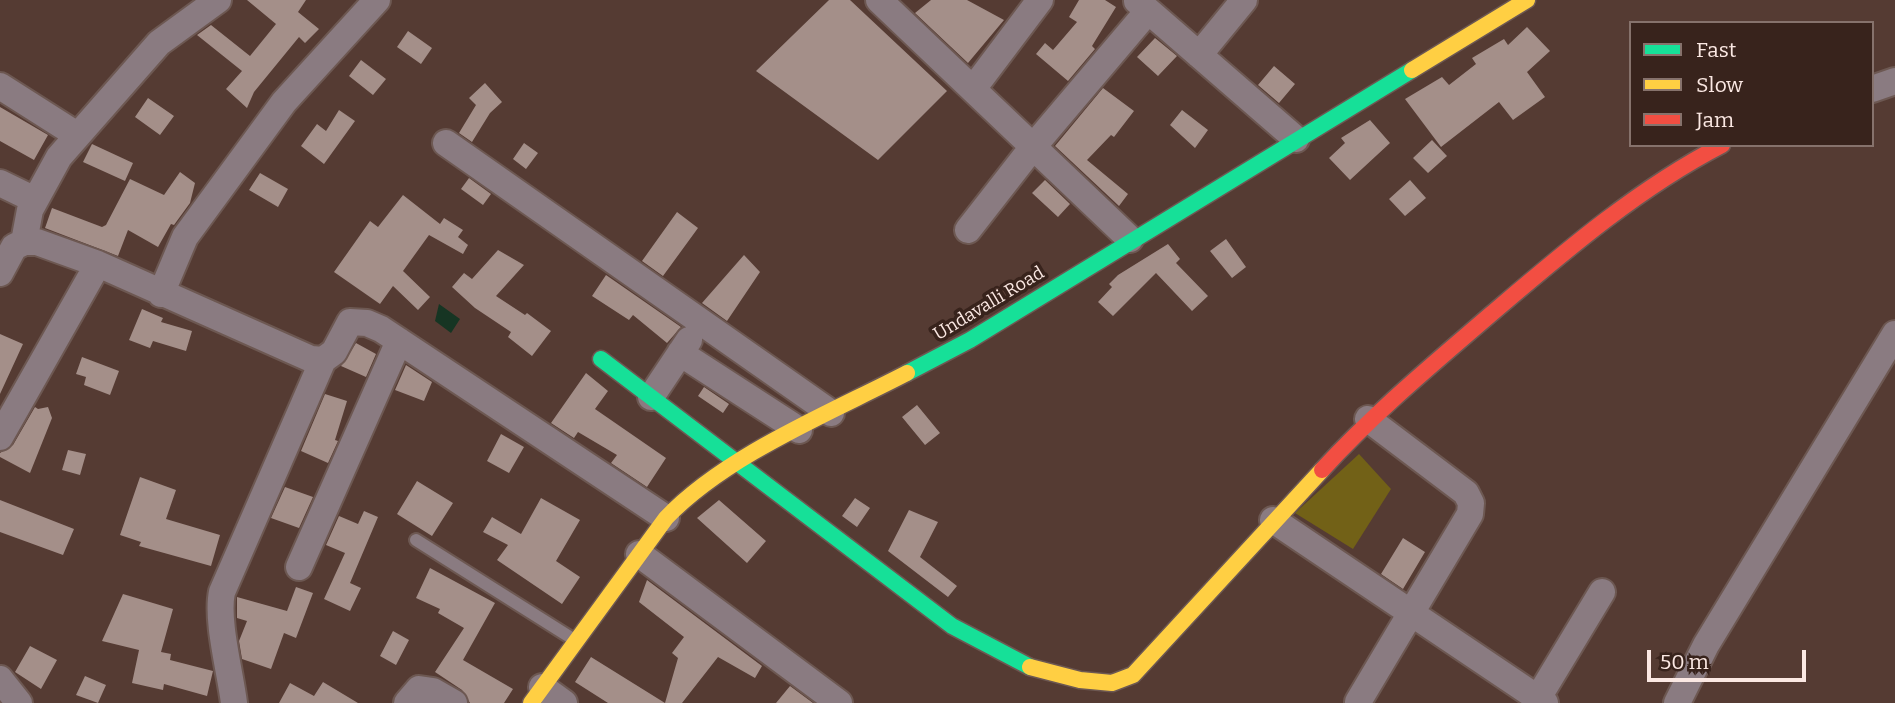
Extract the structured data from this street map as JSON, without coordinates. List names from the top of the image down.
{
  "streets": {
    "street": ["Undavalli Road"]
  },
  "legend": ["Fast", "Slow", "Jam"],
  "scale_bar": "50 m"
}
